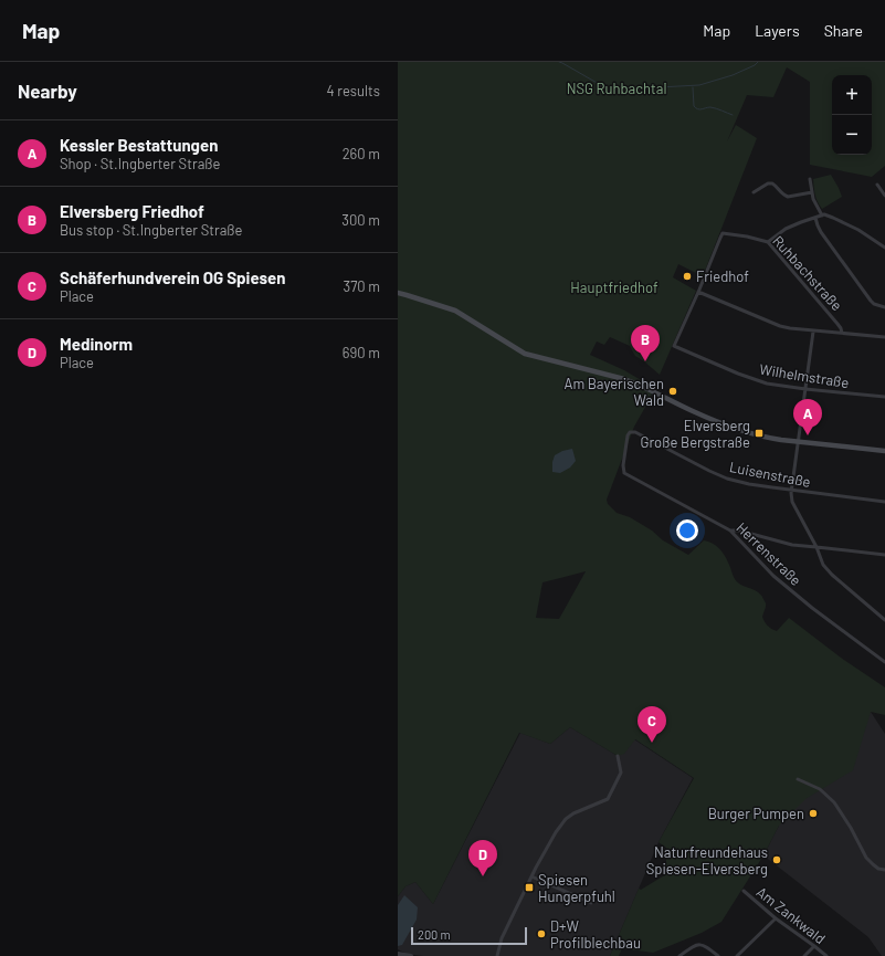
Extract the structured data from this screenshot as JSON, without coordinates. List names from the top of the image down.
{
  "streets": {
    "street": [
      "Ruhbachstraße",
      "Wilhelmstraße",
      "Luisenstraße",
      "Herrenstraße",
      "Am Zankwald"
    ]
  },
  "crossings": [
    ["Ruhbachstraße", "Wilhelmstraße"],
    ["Luisenstraße", "Herrenstraße"]
  ],
  "parks": ["NSG Ruhbachtal", "Hauptfriedhof"],
  "places": {
    "other": [
      "Friedhof",
      "Am Bayerischen Wald",
      "Burger Pumpen",
      "Naturfreundehaus Spiesen-Elversberg",
      "D+W Profilblechbau"
    ],
    "transit": ["Elversberg Große Bergstraße", "Spiesen Hungerpfuhl"]
  },
  "scale_bar": "200 m",
  "page": {
    "header": "Map",
    "nav": ["Map", "Layers", "Share"],
    "heading": ["Nearby", "4 results"],
    "map_buttons": ["+", "−"],
    "list": [
      {
        "mark": "A",
        "name": "Kessler Bestattungen",
        "note": "Shop · St.Ingberter Straße",
        "value": "260 m"
      },
      {
        "mark": "B",
        "name": "Elversberg Friedhof",
        "note": "Bus stop · St.Ingberter Straße",
        "value": "300 m"
      },
      {
        "mark": "C",
        "name": "Schäferhundverein OG Spiesen",
        "note": "Place",
        "value": "370 m"
      },
      {
        "mark": "D",
        "name": "Medinorm",
        "note": "Place",
        "value": "690 m"
      }
    ],
    "pins": [
      "B",
      "A",
      "C",
      "D"
    ],
    "scale": "200 m"
  }
}
